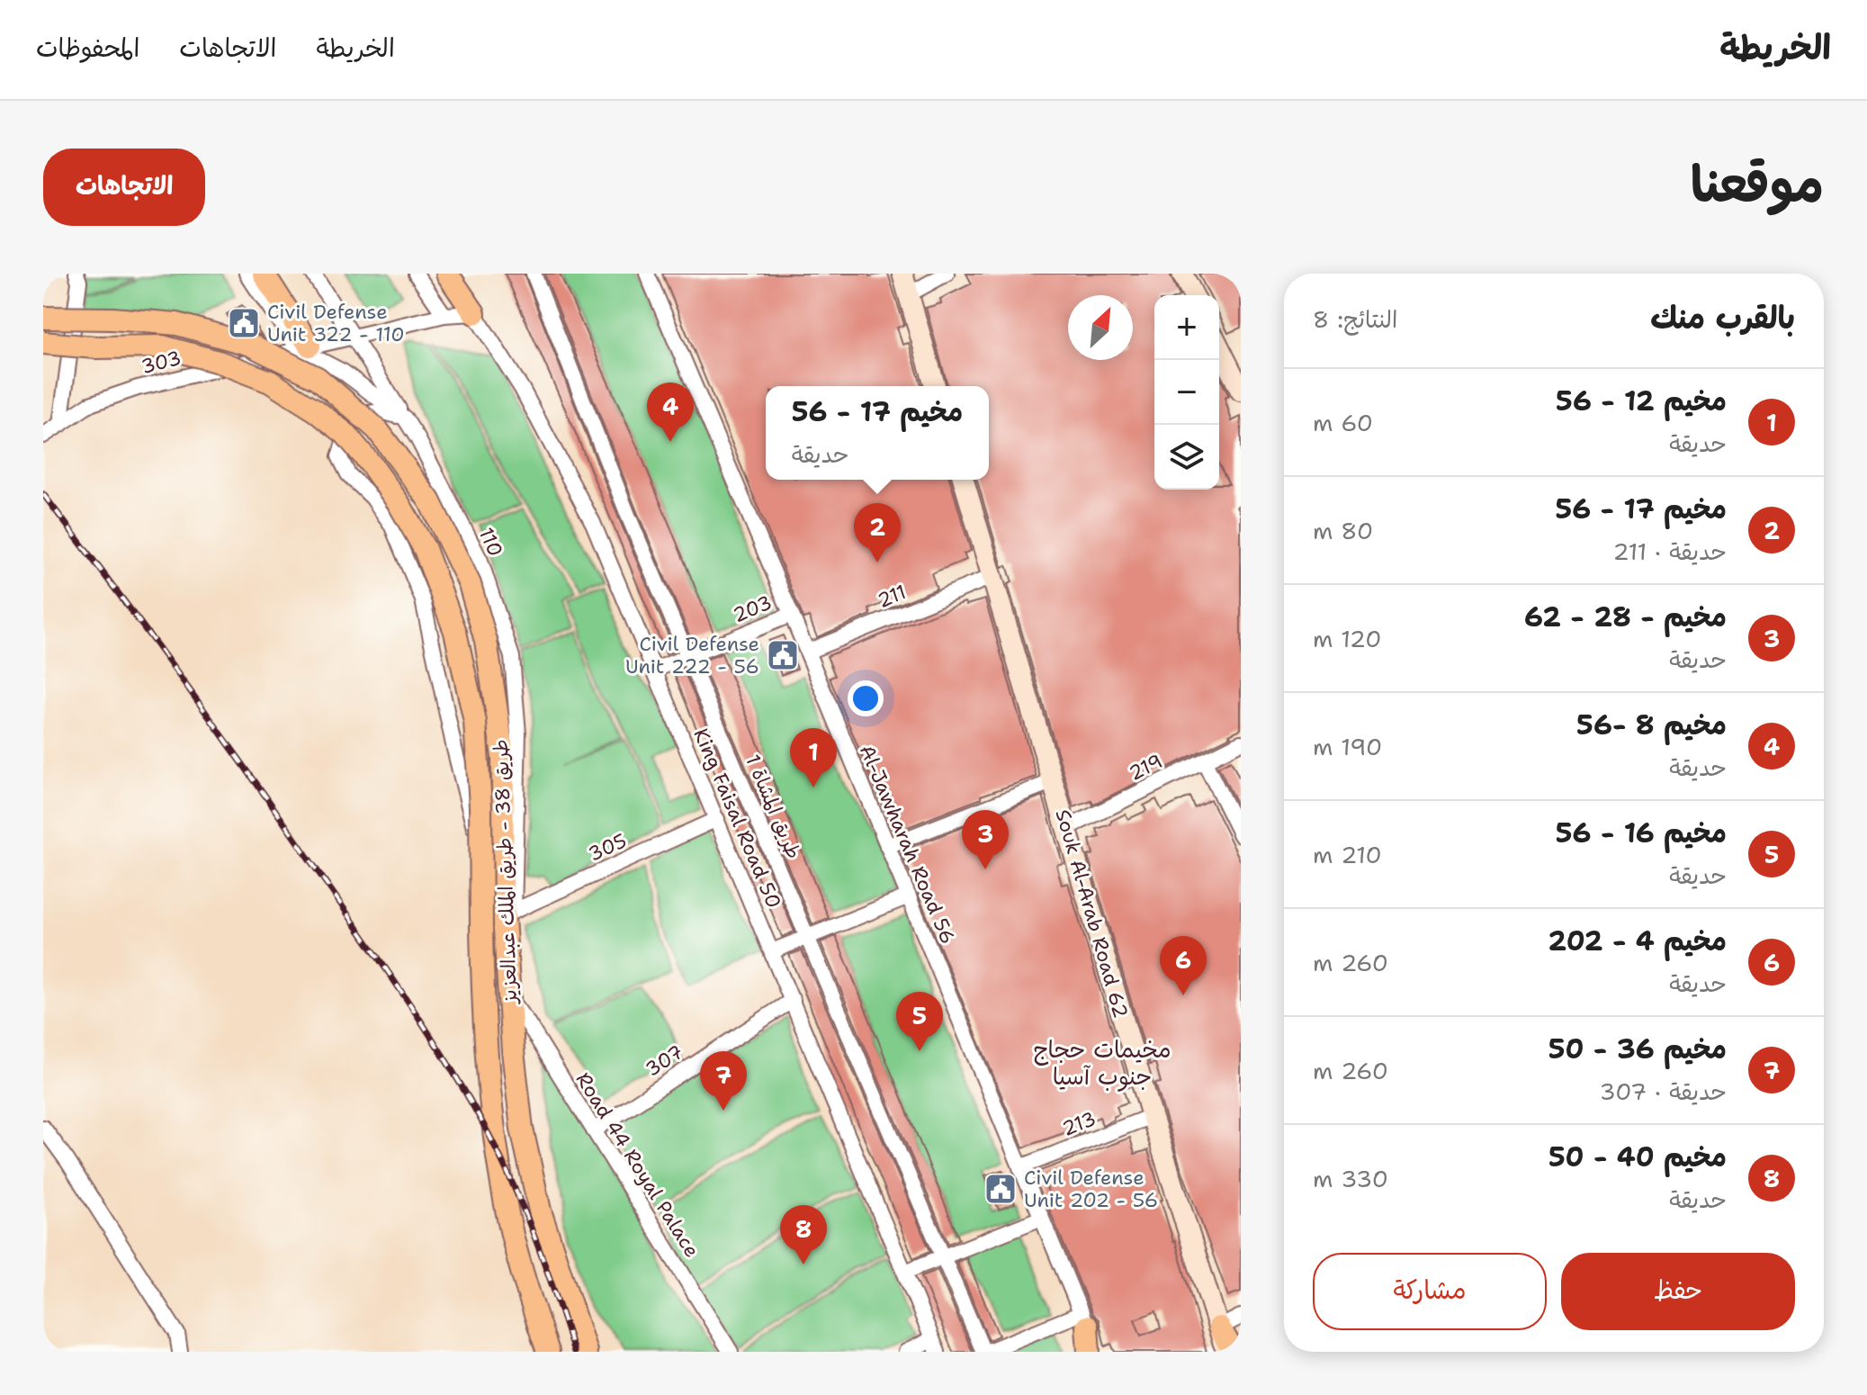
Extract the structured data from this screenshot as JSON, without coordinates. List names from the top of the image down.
{
  "streets": {
    "main road": ["طريق 38 - طريق الملك عبدالعزيز", "Souk Al-Arab Road 62"],
    "street": [
      "303",
      "110",
      "211",
      "203",
      "219",
      "طريق المشاة 1",
      "King Faisal Road 50",
      "Al-Jawharah Road 56",
      "305",
      "307",
      "213",
      "Road 44 Royal Palace"
    ]
  },
  "crossings": [
    ["303", "110"],
    ["303", "King Faisal Road 50"],
    ["110", "305"],
    ["110", "طريق 38 - طريق الملك عبدالعزيز"],
    ["211", "Al-Jawharah Road 56"],
    ["211", "Souk Al-Arab Road 62"],
    ["203", "طريق المشاة 1"],
    ["203", "King Faisal Road 50"],
    ["203", "Al-Jawharah Road 56"],
    ["219", "Souk Al-Arab Road 62"],
    ["King Faisal Road 50", "305"],
    ["King Faisal Road 50", "307"],
    ["Al-Jawharah Road 56", "213"],
    ["305", "طريق 38 - طريق الملك عبدالعزيز"],
    ["طريق 38 - طريق الملك عبدالعزيز", "Road 44 Royal Palace"],
    ["Souk Al-Arab Road 62", "213"],
    ["307", "Road 44 Royal Palace"]
  ],
  "districts": ["مخيمات حجاج جنوب آسيا"],
  "places": {
    "public building": ["Civil Defense Unit 322 - 110", "Civil Defense Unit 222 - 56", "Civil Defense Unit 202 - 56"]
  },
  "north": "top right",
  "page": {
    "header": "الخريطة",
    "nav": ["الخريطة", "الاتجاهات", "المحفوظات"],
    "title": "موقعنا",
    "buttons": [
      "الاتجاهات",
      ["حفظ", "مشاركة"]
    ],
    "heading": ["بالقرب منك", "النتائج: 8"],
    "map_buttons": ["+", "−"],
    "list": [
      {
        "mark": "1",
        "name": "مخيم 12 - 56",
        "note": "حديقة",
        "value": "60 m"
      },
      {
        "mark": "2",
        "name": "مخيم 17 - 56",
        "note": "حديقة · 211",
        "value": "80 m"
      },
      {
        "mark": "3",
        "name": "مخيم - 28 - 62",
        "note": "حديقة",
        "value": "120 m"
      },
      {
        "mark": "4",
        "name": "مخيم 8 -56",
        "note": "حديقة",
        "value": "190 m"
      },
      {
        "mark": "5",
        "name": "مخيم 16 - 56",
        "note": "حديقة",
        "value": "210 m"
      },
      {
        "mark": "6",
        "name": "مخيم 4 - 202",
        "note": "حديقة",
        "value": "260 m"
      },
      {
        "mark": "7",
        "name": "مخيم 36 - 50",
        "note": "حديقة · 307",
        "value": "260 m"
      },
      {
        "mark": "8",
        "name": "مخيم 40 - 50",
        "note": "حديقة",
        "value": "330 m"
      }
    ],
    "pins": [
      "4",
      "2",
      "1",
      "3",
      "6",
      "5",
      "7",
      "8"
    ],
    "popup": ["مخيم 17 - 56", "حديقة"]
  }
}
